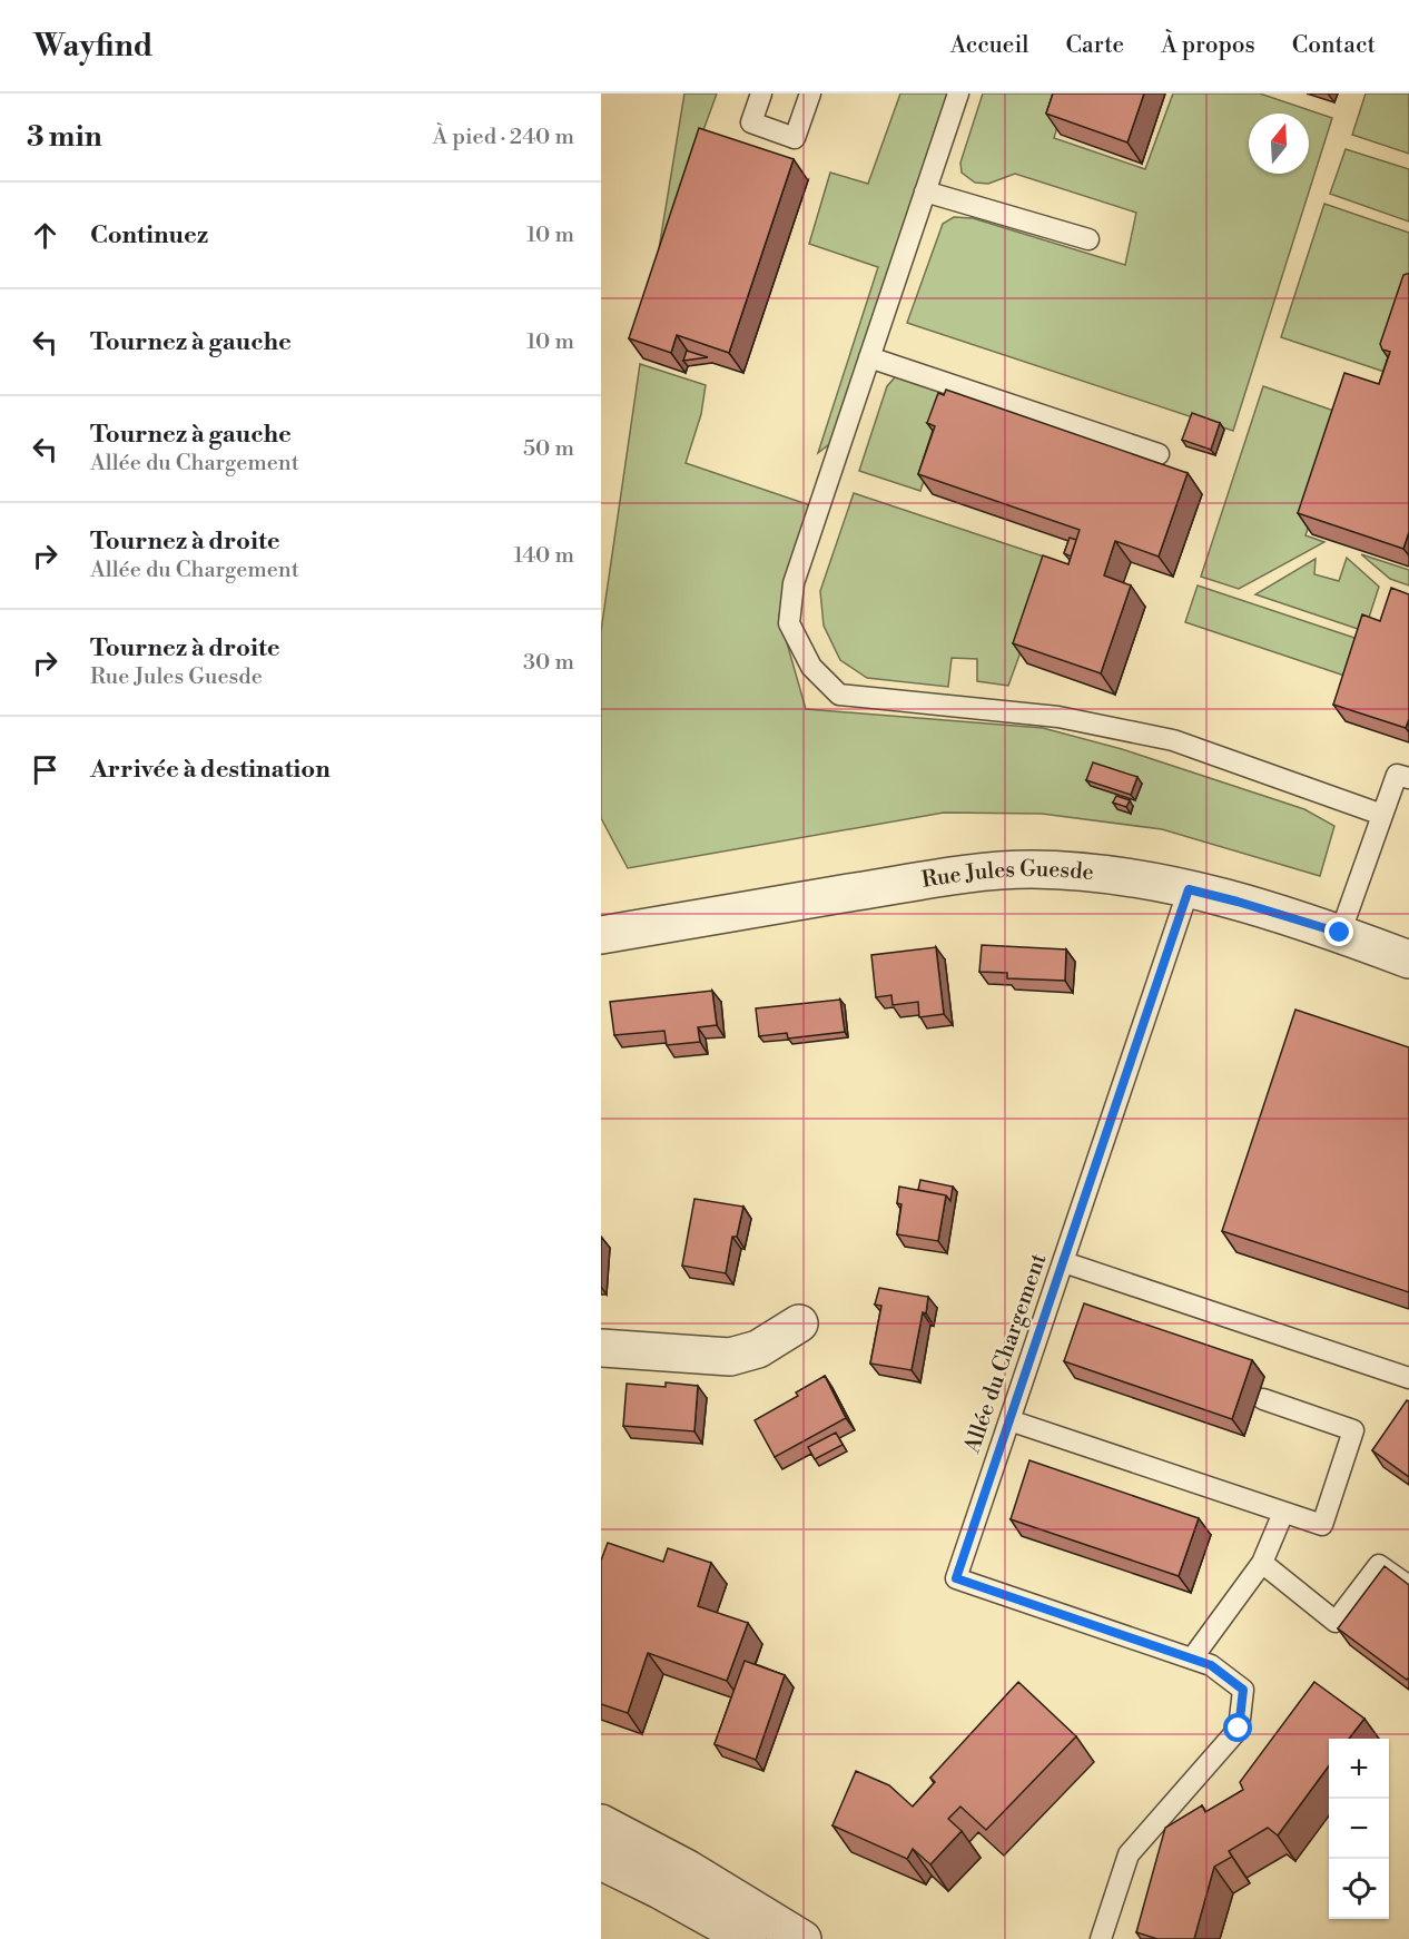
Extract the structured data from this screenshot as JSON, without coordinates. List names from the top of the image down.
{
  "streets": {
    "street": ["Rue Jules Guesde"],
    "lane": ["Allée du Chargement"]
  },
  "crossings": [
    ["Rue Jules Guesde", "Allée du Chargement"]
  ],
  "north": "top",
  "page": {
    "header": "Wayfind",
    "nav": [
      "Accueil",
      "Carte",
      "À propos",
      "Contact"
    ],
    "heading": ["3 min", "À pied · 240 m"],
    "list": [
      ["Continuez", "10 m"],
      ["Tournez à gauche", "10 m"],
      ["Tournez à gauche", "Allée du Chargement", "50 m"],
      ["Tournez à droite", "Allée du Chargement", "140 m"],
      ["Tournez à droite", "Rue Jules Guesde", "30 m"],
      "Arrivée à destination"
    ],
    "map_buttons": ["+", "−"]
  }
}
